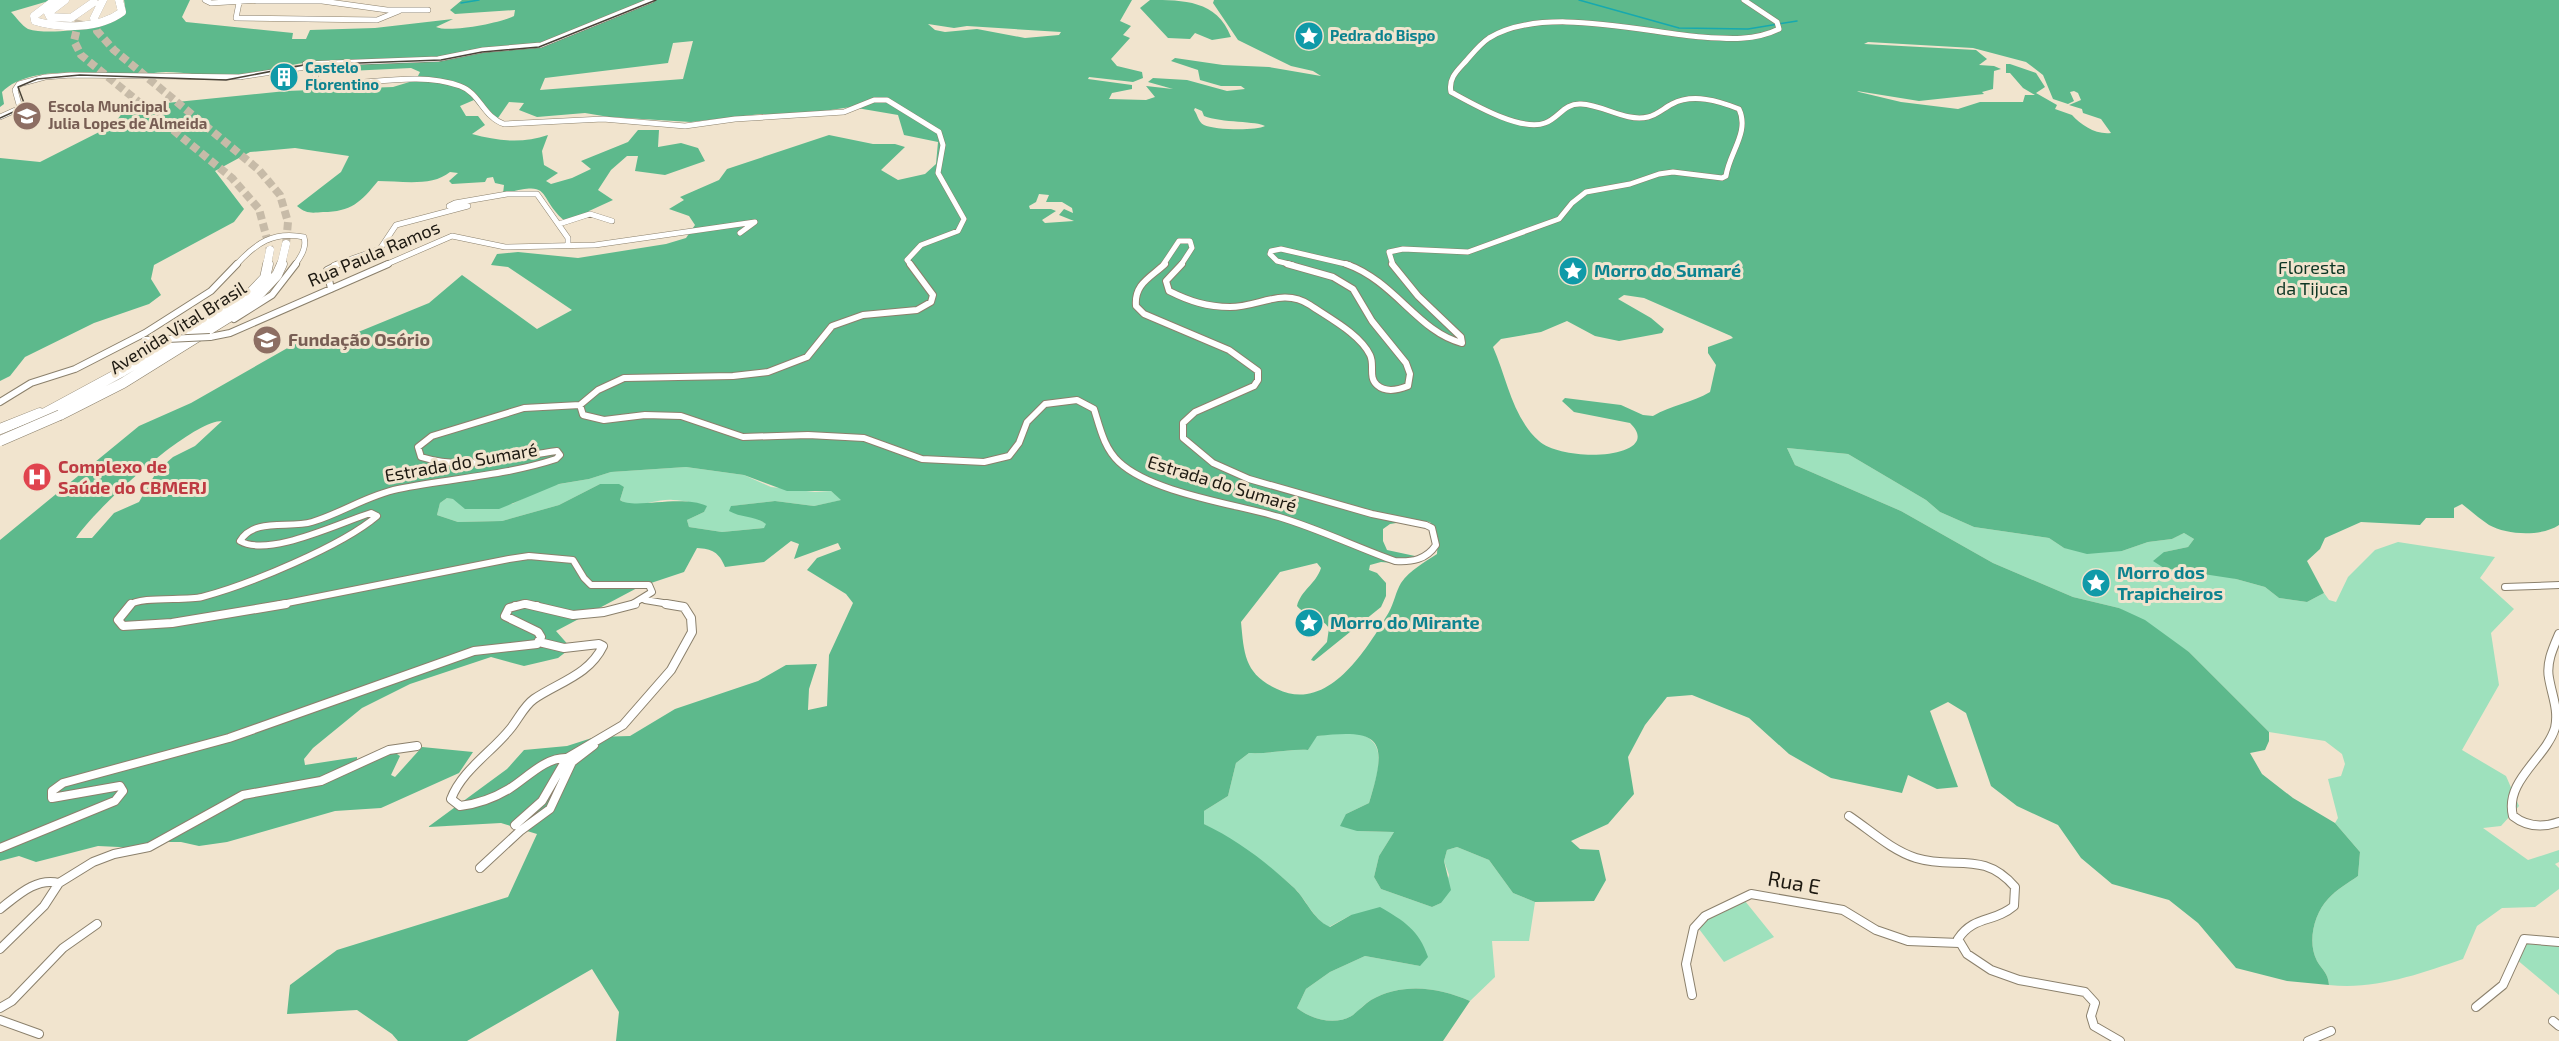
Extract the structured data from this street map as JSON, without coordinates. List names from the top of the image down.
{
  "streets": {
    "highway": ["Avenida Vital Brasil"],
    "street": ["Rua Paula Ramos", "Estrada do Sumaré", "Rua E"]
  },
  "parks": ["Floresta da Tijuca"],
  "places": {
    "place": [
      "Pedra do Bispo",
      "Morro do Sumaré",
      "Morro dos Trapicheiros",
      "Morro do Mirante"
    ],
    "building": ["Castelo Florentino"],
    "school or university": ["Escola Municipal Julia Lopes de Almeida", "Fundação Osório"],
    "hospital": ["Complexo de Saúde do CBMERJ"]
  }
}
